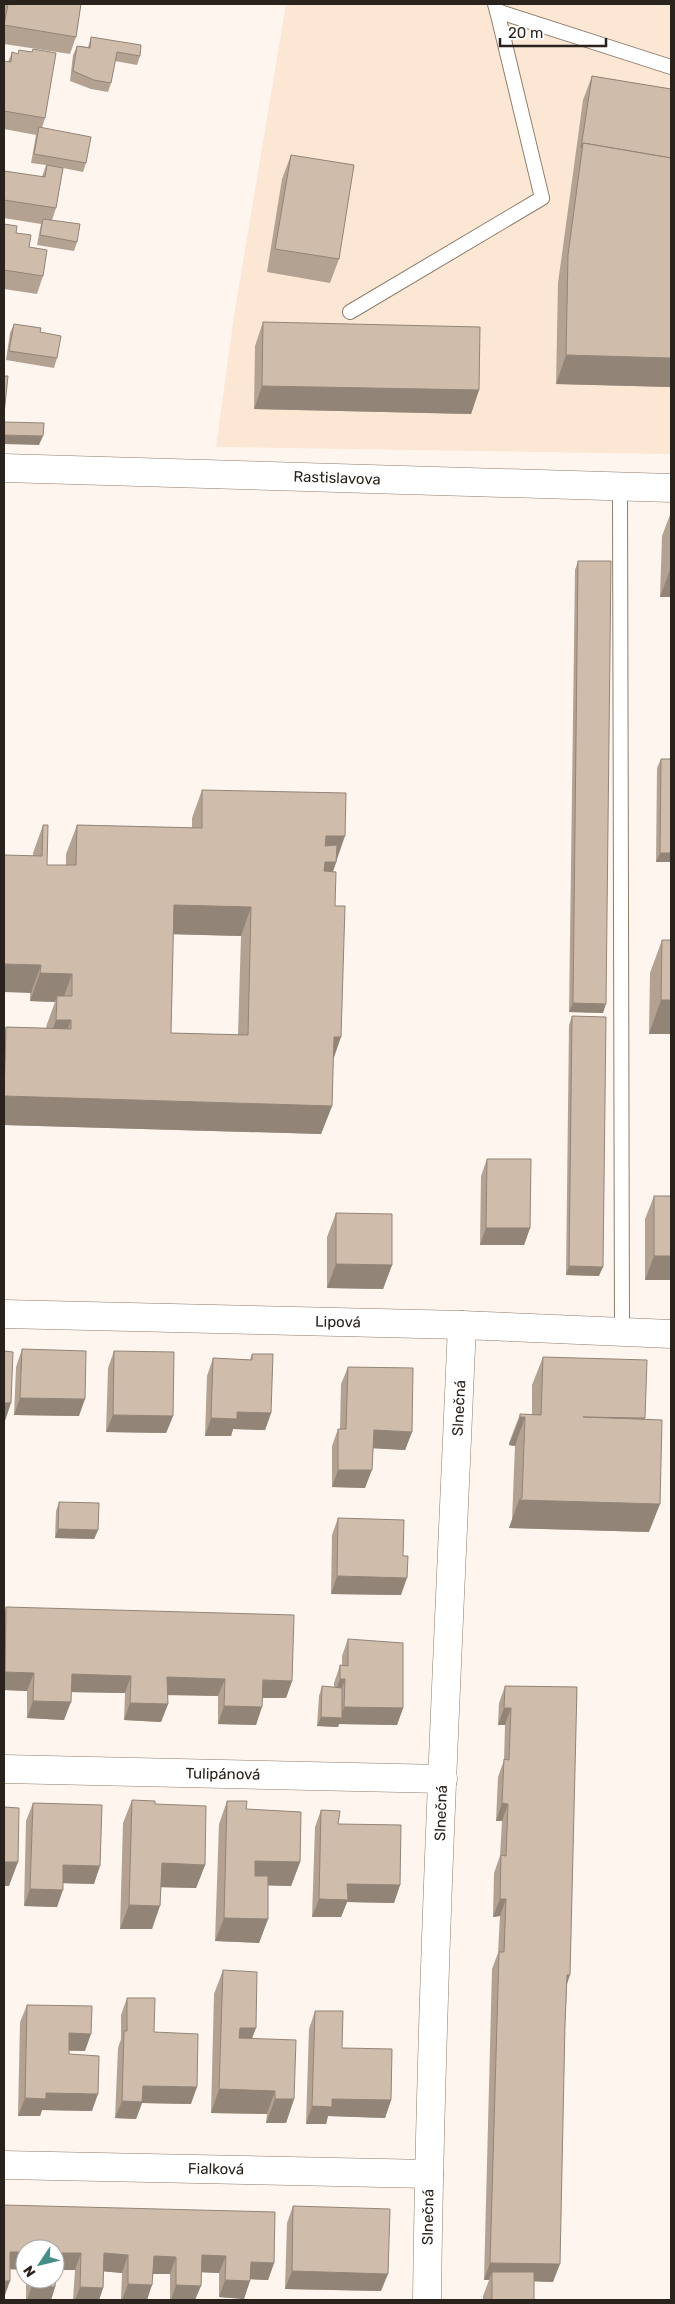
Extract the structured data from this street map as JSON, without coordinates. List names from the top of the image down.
{
  "streets": {
    "street": [
      "Rastislavova",
      "Lipová",
      "Slnečná",
      "Tulipánová",
      "Fialková"
    ]
  },
  "crossings": [
    ["Lipová", "Slnečná"],
    ["Slnečná", "Tulipánová"],
    ["Slnečná", "Fialková"]
  ],
  "scale_bar": "20 m",
  "north": "bottom left"
}
